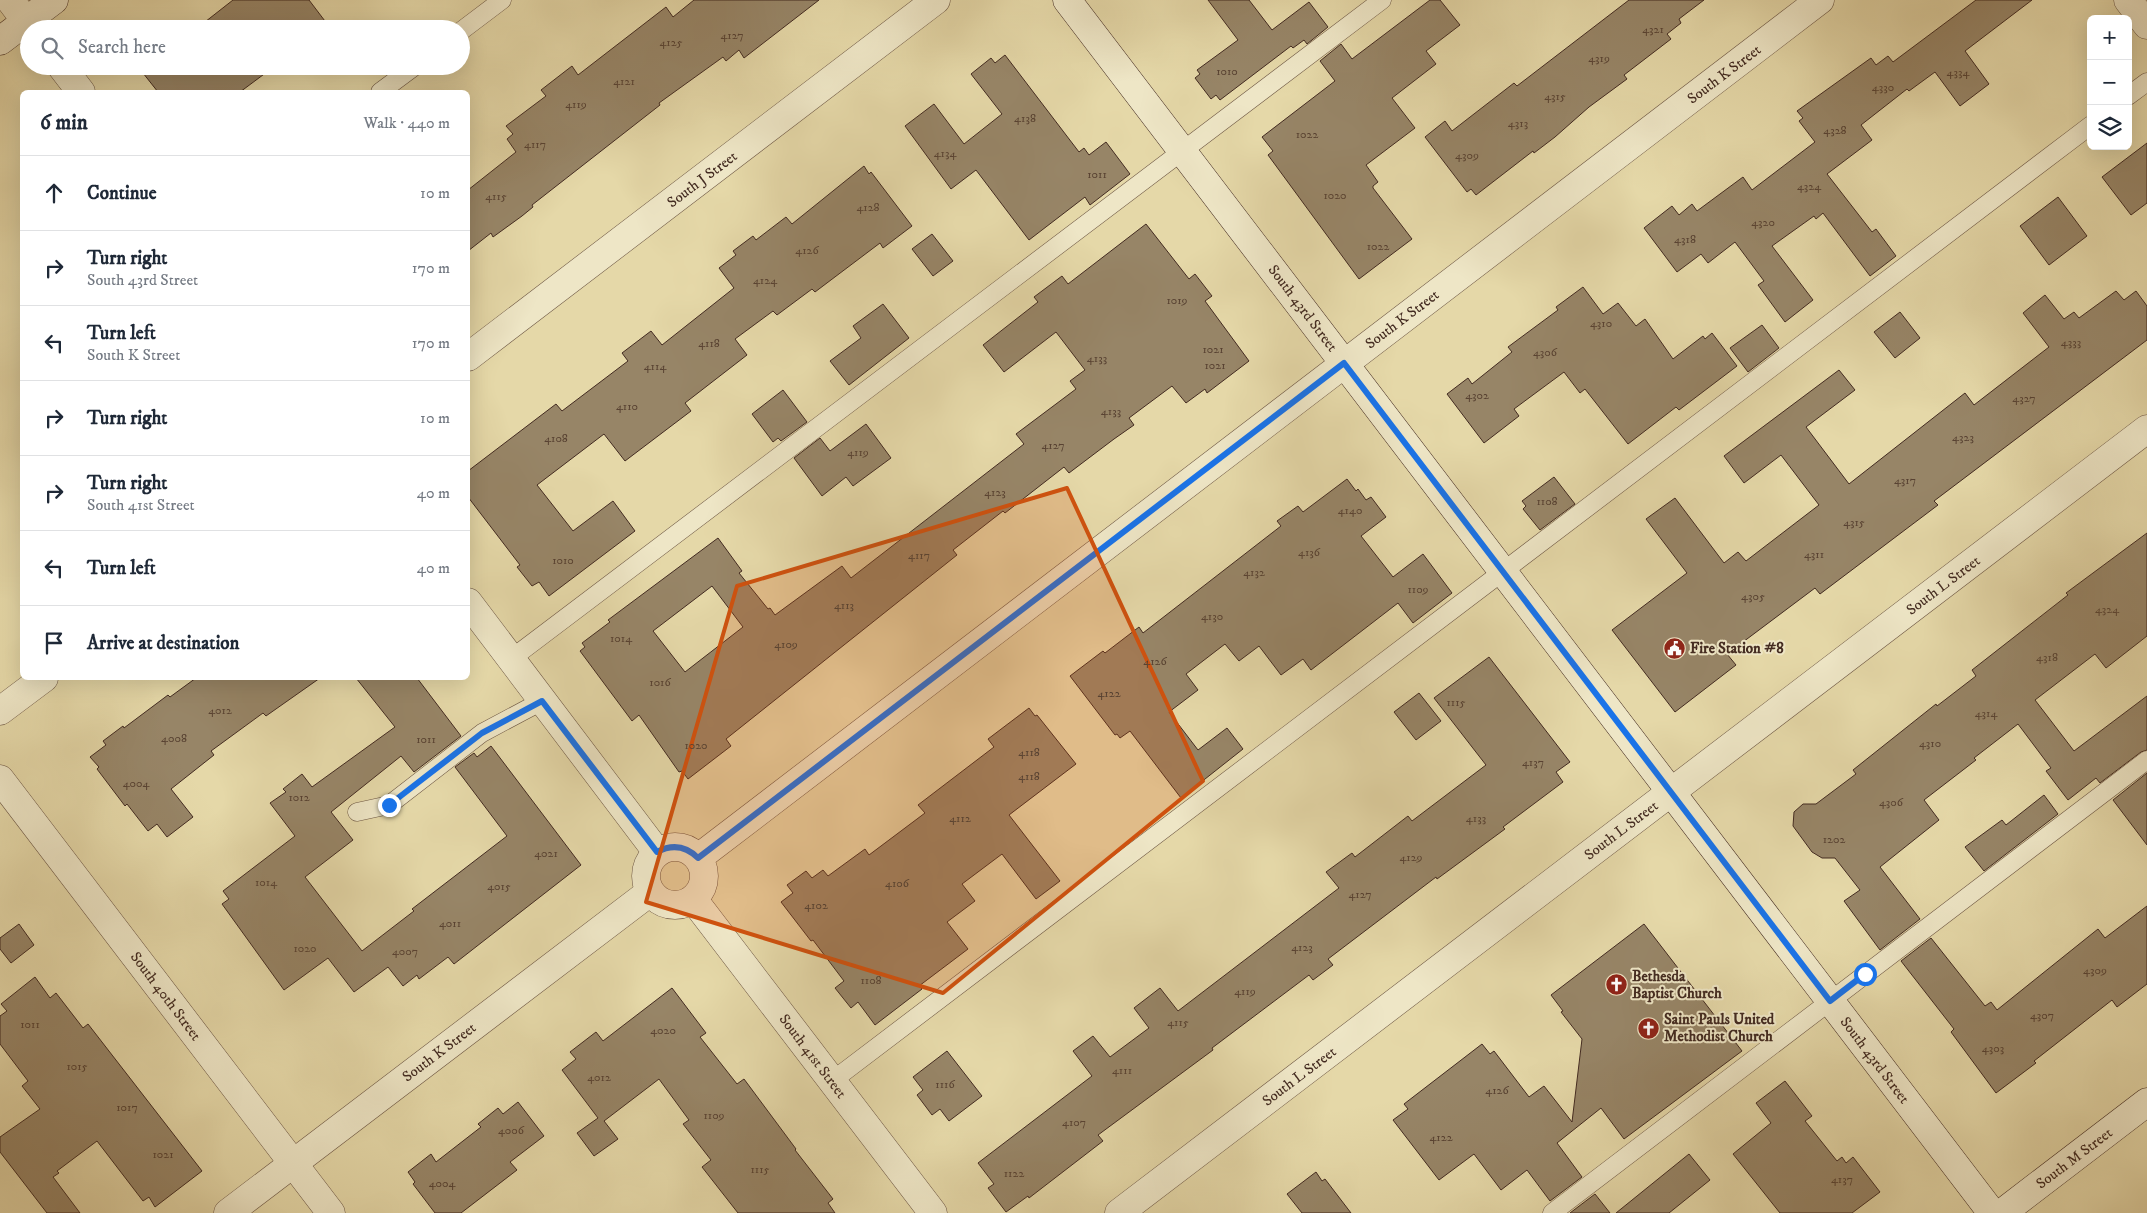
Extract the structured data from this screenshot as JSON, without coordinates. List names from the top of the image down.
{
  "streets": {
    "street": [
      "South K Street",
      "South J Street",
      "South 43rd Street",
      "South L Street",
      "South 40th Street",
      "South 41st Street",
      "South M Street"
    ]
  },
  "crossings": [
    ["South K Street", "South 43rd Street"],
    ["South K Street", "South 40th Street"],
    ["South K Street", "South 41st Street"],
    ["South 43rd Street", "South L Street"]
  ],
  "places": {
    "public building": ["Fire Station #8"],
    "church": ["Bethesda Baptist Church", "Saint Pauls United Methodist Church"]
  },
  "house_numbers": [
    "4321",
    "4127",
    "4125",
    "4319",
    "1010",
    "4334",
    "4121",
    "4330",
    "4315",
    "4119",
    "4138",
    "4313",
    "4328",
    "1022",
    "4117",
    "4134",
    "4309",
    "1011",
    "4324",
    "1020",
    "4115",
    "4128",
    "4320",
    "4318",
    "1022",
    "4126",
    "4124",
    "1019",
    "4310",
    "4333",
    "4118",
    "1021",
    "4306",
    "4133",
    "1021",
    "4114",
    "4302",
    "4327",
    "4110",
    "4133",
    "4323",
    "4108",
    "4127",
    "4119",
    "4317",
    "4123",
    "1108",
    "4140",
    "4315",
    "4136",
    "4311",
    "4117",
    "1010",
    "4132",
    "1109",
    "4305",
    "4113",
    "4324",
    "4130",
    "1014",
    "4109",
    "4318",
    "4126",
    "1016",
    "4122",
    "1115",
    "4012",
    "4314",
    "4008",
    "1011",
    "4310",
    "1020",
    "4118",
    "4137",
    "4118",
    "4004",
    "1012",
    "4306",
    "4112",
    "4133",
    "1202",
    "4021",
    "4129",
    "1014",
    "4106",
    "4015",
    "4127",
    "4102",
    "4011",
    "4123",
    "1020",
    "4007",
    "4309",
    "1108",
    "4119",
    "4307",
    "4115",
    "1011",
    "4020",
    "4303",
    "1015",
    "4111",
    "4012",
    "1116",
    "4126",
    "1017",
    "1109",
    "4107",
    "4006",
    "4122",
    "1021",
    "1115",
    "1122",
    "4137",
    "4004"
  ],
  "page": {
    "map_buttons": ["+", "−"],
    "search": "Search here",
    "heading": ["6 min", "Walk · 440 m"],
    "list": [
      ["Continue", "10 m"],
      ["Turn right", "South 43rd Street", "170 m"],
      ["Turn left", "South K Street", "170 m"],
      ["Turn right", "10 m"],
      ["Turn right", "South 41st Street", "40 m"],
      ["Turn left", "40 m"],
      "Arrive at destination"
    ]
  }
}
